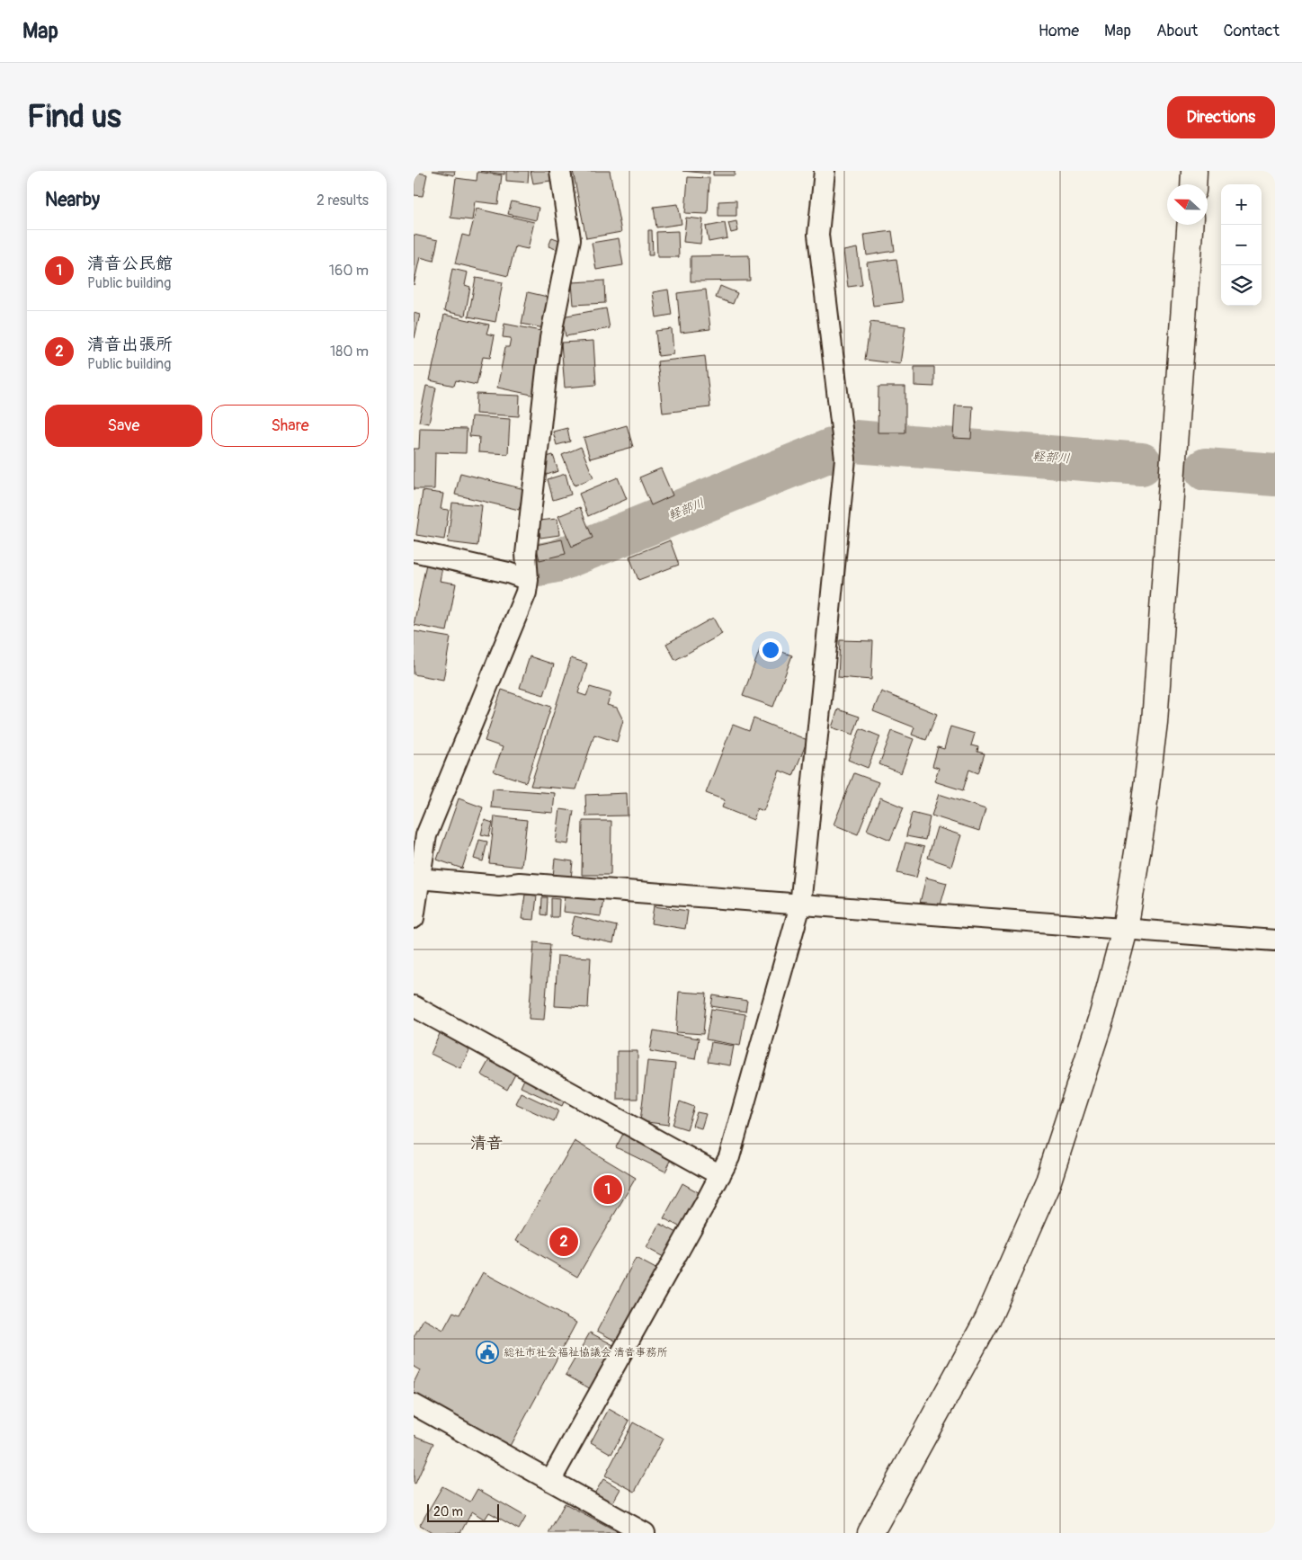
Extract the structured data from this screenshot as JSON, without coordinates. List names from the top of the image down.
{
  "districts": ["清音"],
  "water": ["軽部川"],
  "places": {
    "public building": ["総社市社会福祉協議会 清音事務所"]
  },
  "scale_bar": "20 m",
  "north": "left",
  "page": {
    "header": "Map",
    "nav": [
      "Home",
      "Map",
      "About",
      "Contact"
    ],
    "buttons": [
      "Directions",
      ["Save", "Share"]
    ],
    "title": "Find us",
    "heading": ["Nearby", "2 results"],
    "map_buttons": ["+", "−"],
    "list": [
      {
        "mark": "1",
        "name": "清音公民館",
        "note": "Public building",
        "value": "160 m"
      },
      {
        "mark": "2",
        "name": "清音出張所",
        "note": "Public building",
        "value": "180 m"
      }
    ],
    "pins": ["1", "2"],
    "scale": "20 m"
  }
}
